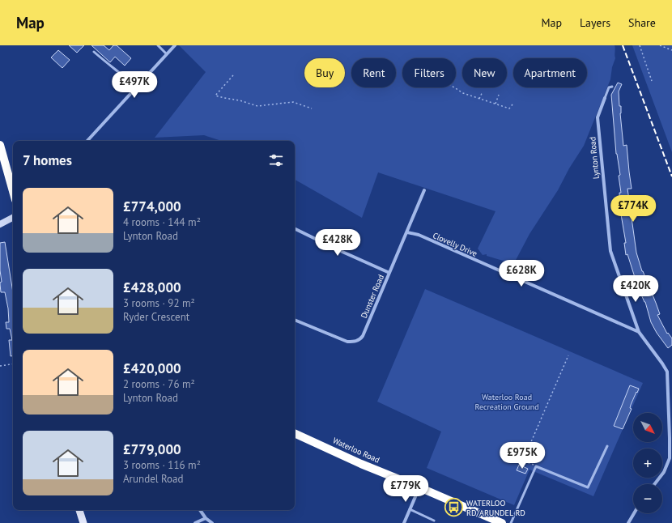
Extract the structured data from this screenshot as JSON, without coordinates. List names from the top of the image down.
{
  "streets": {
    "highway": ["Waterloo Road"],
    "street": ["Lynton Road", "Clovelly Drive", "Dunster Road"]
  },
  "crossings": [
    ["Lynton Road", "Clovelly Drive"],
    ["Clovelly Drive", "Dunster Road"]
  ],
  "parks": ["Waterloo Road Recreation Ground"],
  "places": {
    "bus stop": ["WATERLOO RD/ARUNDEL RD"]
  },
  "north": "bottom right",
  "page": {
    "header": "Map",
    "nav": ["Map", "Layers", "Share"],
    "chip": [
      "Buy",
      "Rent",
      "Filters",
      "New",
      "Apartment"
    ],
    "price": [
      "£497K",
      "£774K",
      "£428K",
      "£628K",
      "£420K",
      "£975K",
      "£779K"
    ],
    "heading": "7 homes",
    "list": [
      {
        "name": "£774,000",
        "note": "4 rooms · 144 m² · Lynton Road"
      },
      {
        "name": "£428,000",
        "note": "3 rooms · 92 m² · Ryder Crescent"
      },
      {
        "name": "£420,000",
        "note": "2 rooms · 76 m² · Lynton Road"
      },
      {
        "name": "£779,000",
        "note": "3 rooms · 116 m² · Arundel Road"
      }
    ],
    "map_buttons": ["+", "−"]
  }
}
